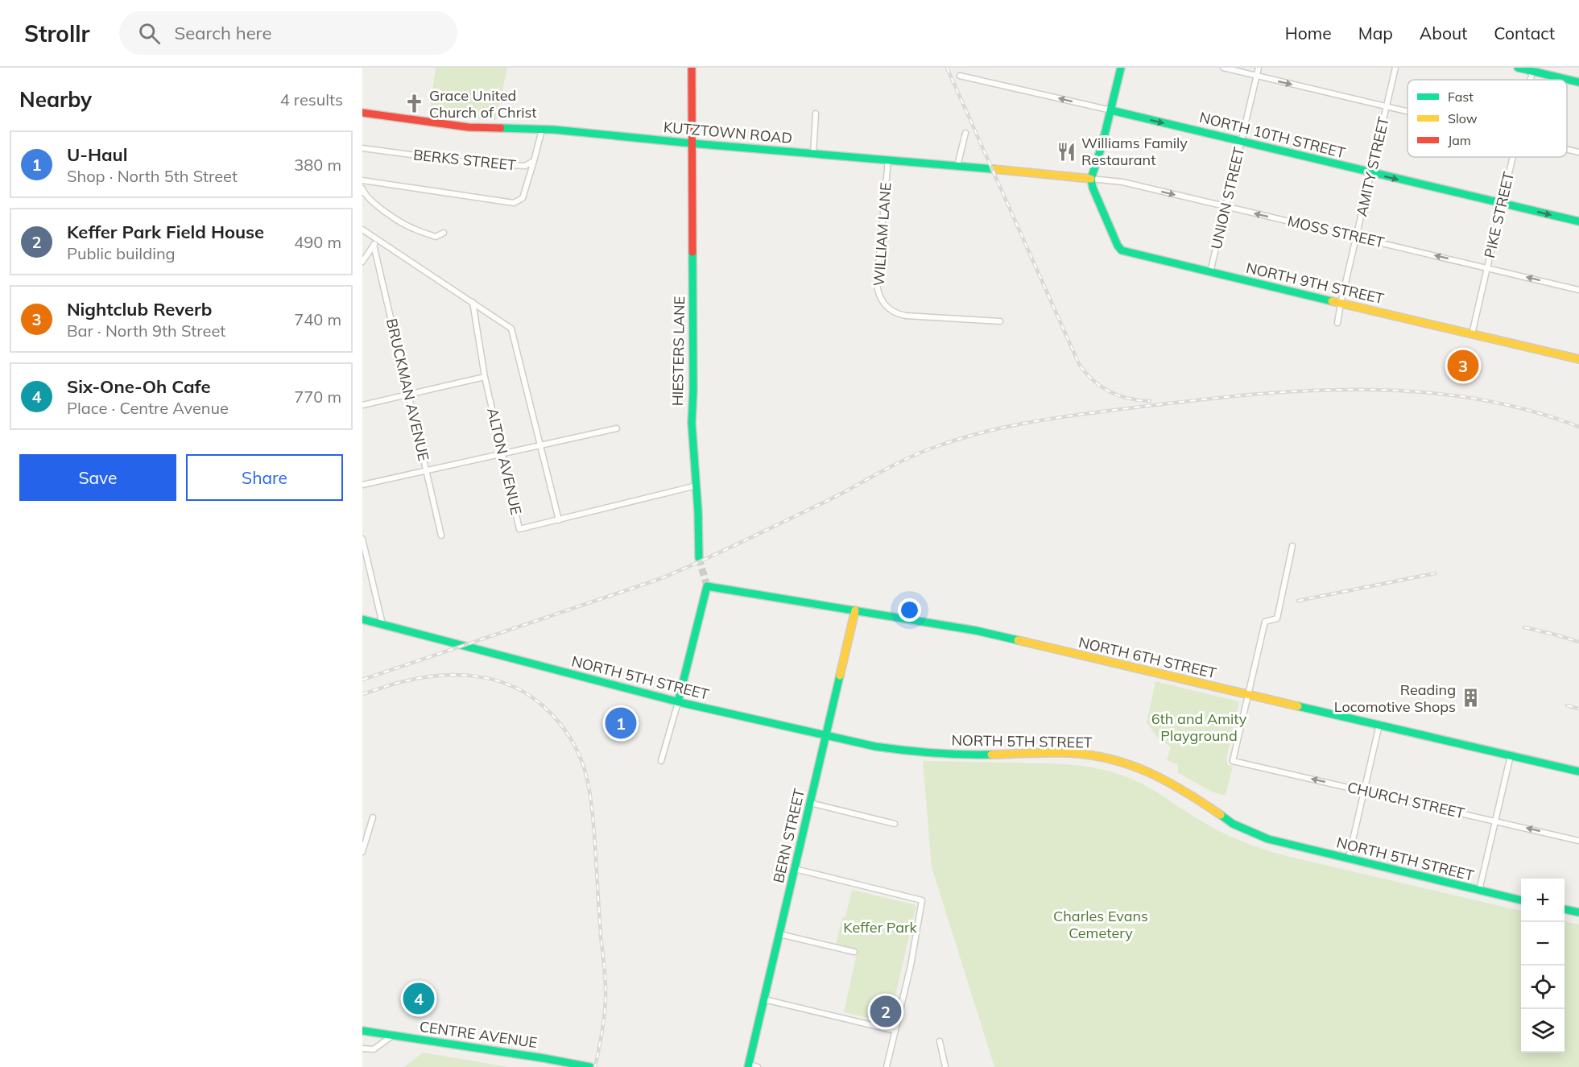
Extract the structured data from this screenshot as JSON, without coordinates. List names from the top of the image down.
{
  "streets": {
    "main road": [
      "KUTZTOWN ROAD",
      "NORTH 10TH STREET",
      "NORTH 9TH STREET",
      "HIESTERS LANE",
      "NORTH 6TH STREET",
      "NORTH 5TH STREET",
      "BERN STREET",
      "CENTRE AVENUE"
    ],
    "street": [
      "BERKS STREET",
      "AMITY STREET",
      "UNION STREET",
      "PIKE STREET",
      "MOSS STREET",
      "WILLIAM LANE",
      "BRUCKMAN AVENUE",
      "ALTON AVENUE",
      "CHURCH STREET"
    ]
  },
  "crossings": [
    ["KUTZTOWN ROAD", "BERKS STREET"],
    ["KUTZTOWN ROAD", "MOSS STREET"],
    ["KUTZTOWN ROAD", "WILLIAM LANE"],
    ["KUTZTOWN ROAD", "NORTH 9TH STREET"],
    ["KUTZTOWN ROAD", "HIESTERS LANE"],
    ["NORTH 10TH STREET", "AMITY STREET"],
    ["NORTH 10TH STREET", "UNION STREET"],
    ["NORTH 10TH STREET", "PIKE STREET"],
    ["AMITY STREET", "MOSS STREET"],
    ["AMITY STREET", "NORTH 9TH STREET"],
    ["UNION STREET", "MOSS STREET"],
    ["UNION STREET", "NORTH 9TH STREET"],
    ["PIKE STREET", "MOSS STREET"],
    ["PIKE STREET", "NORTH 9TH STREET"],
    ["MOSS STREET", "NORTH 9TH STREET"],
    ["NORTH 6TH STREET", "NORTH 5TH STREET"],
    ["NORTH 6TH STREET", "CHURCH STREET"],
    ["NORTH 6TH STREET", "BERN STREET"],
    ["NORTH 5TH STREET", "BERN STREET"]
  ],
  "one_way": ["CHURCH STREET"],
  "parks": ["6th and Amity Playground", "Charles Evans Cemetery", "Keffer Park"],
  "places": {
    "church": ["Grace United Church of Christ"],
    "restaurant": ["Williams Family Restaurant"],
    "building": ["Reading Locomotive Shops"]
  },
  "legend": ["Fast", "Slow", "Jam"],
  "page": {
    "header": "Strollr",
    "search": "Search here",
    "nav": [
      "Home",
      "Map",
      "About",
      "Contact"
    ],
    "heading": ["Nearby", "4 results"],
    "list": [
      {
        "mark": "1",
        "name": "U-Haul",
        "note": "Shop · North 5th Street",
        "value": "380 m"
      },
      {
        "mark": "2",
        "name": "Keffer Park Field House",
        "note": "Public building",
        "value": "490 m"
      },
      {
        "mark": "3",
        "name": "Nightclub Reverb",
        "note": "Bar · North 9th Street",
        "value": "740 m"
      },
      {
        "mark": "4",
        "name": "Six-One-Oh Cafe",
        "note": "Place · Centre Avenue",
        "value": "770 m"
      }
    ],
    "pins": [
      "3",
      "1",
      "4",
      "2"
    ],
    "buttons": ["Save", "Share"],
    "map_buttons": ["+", "−"]
  }
}
